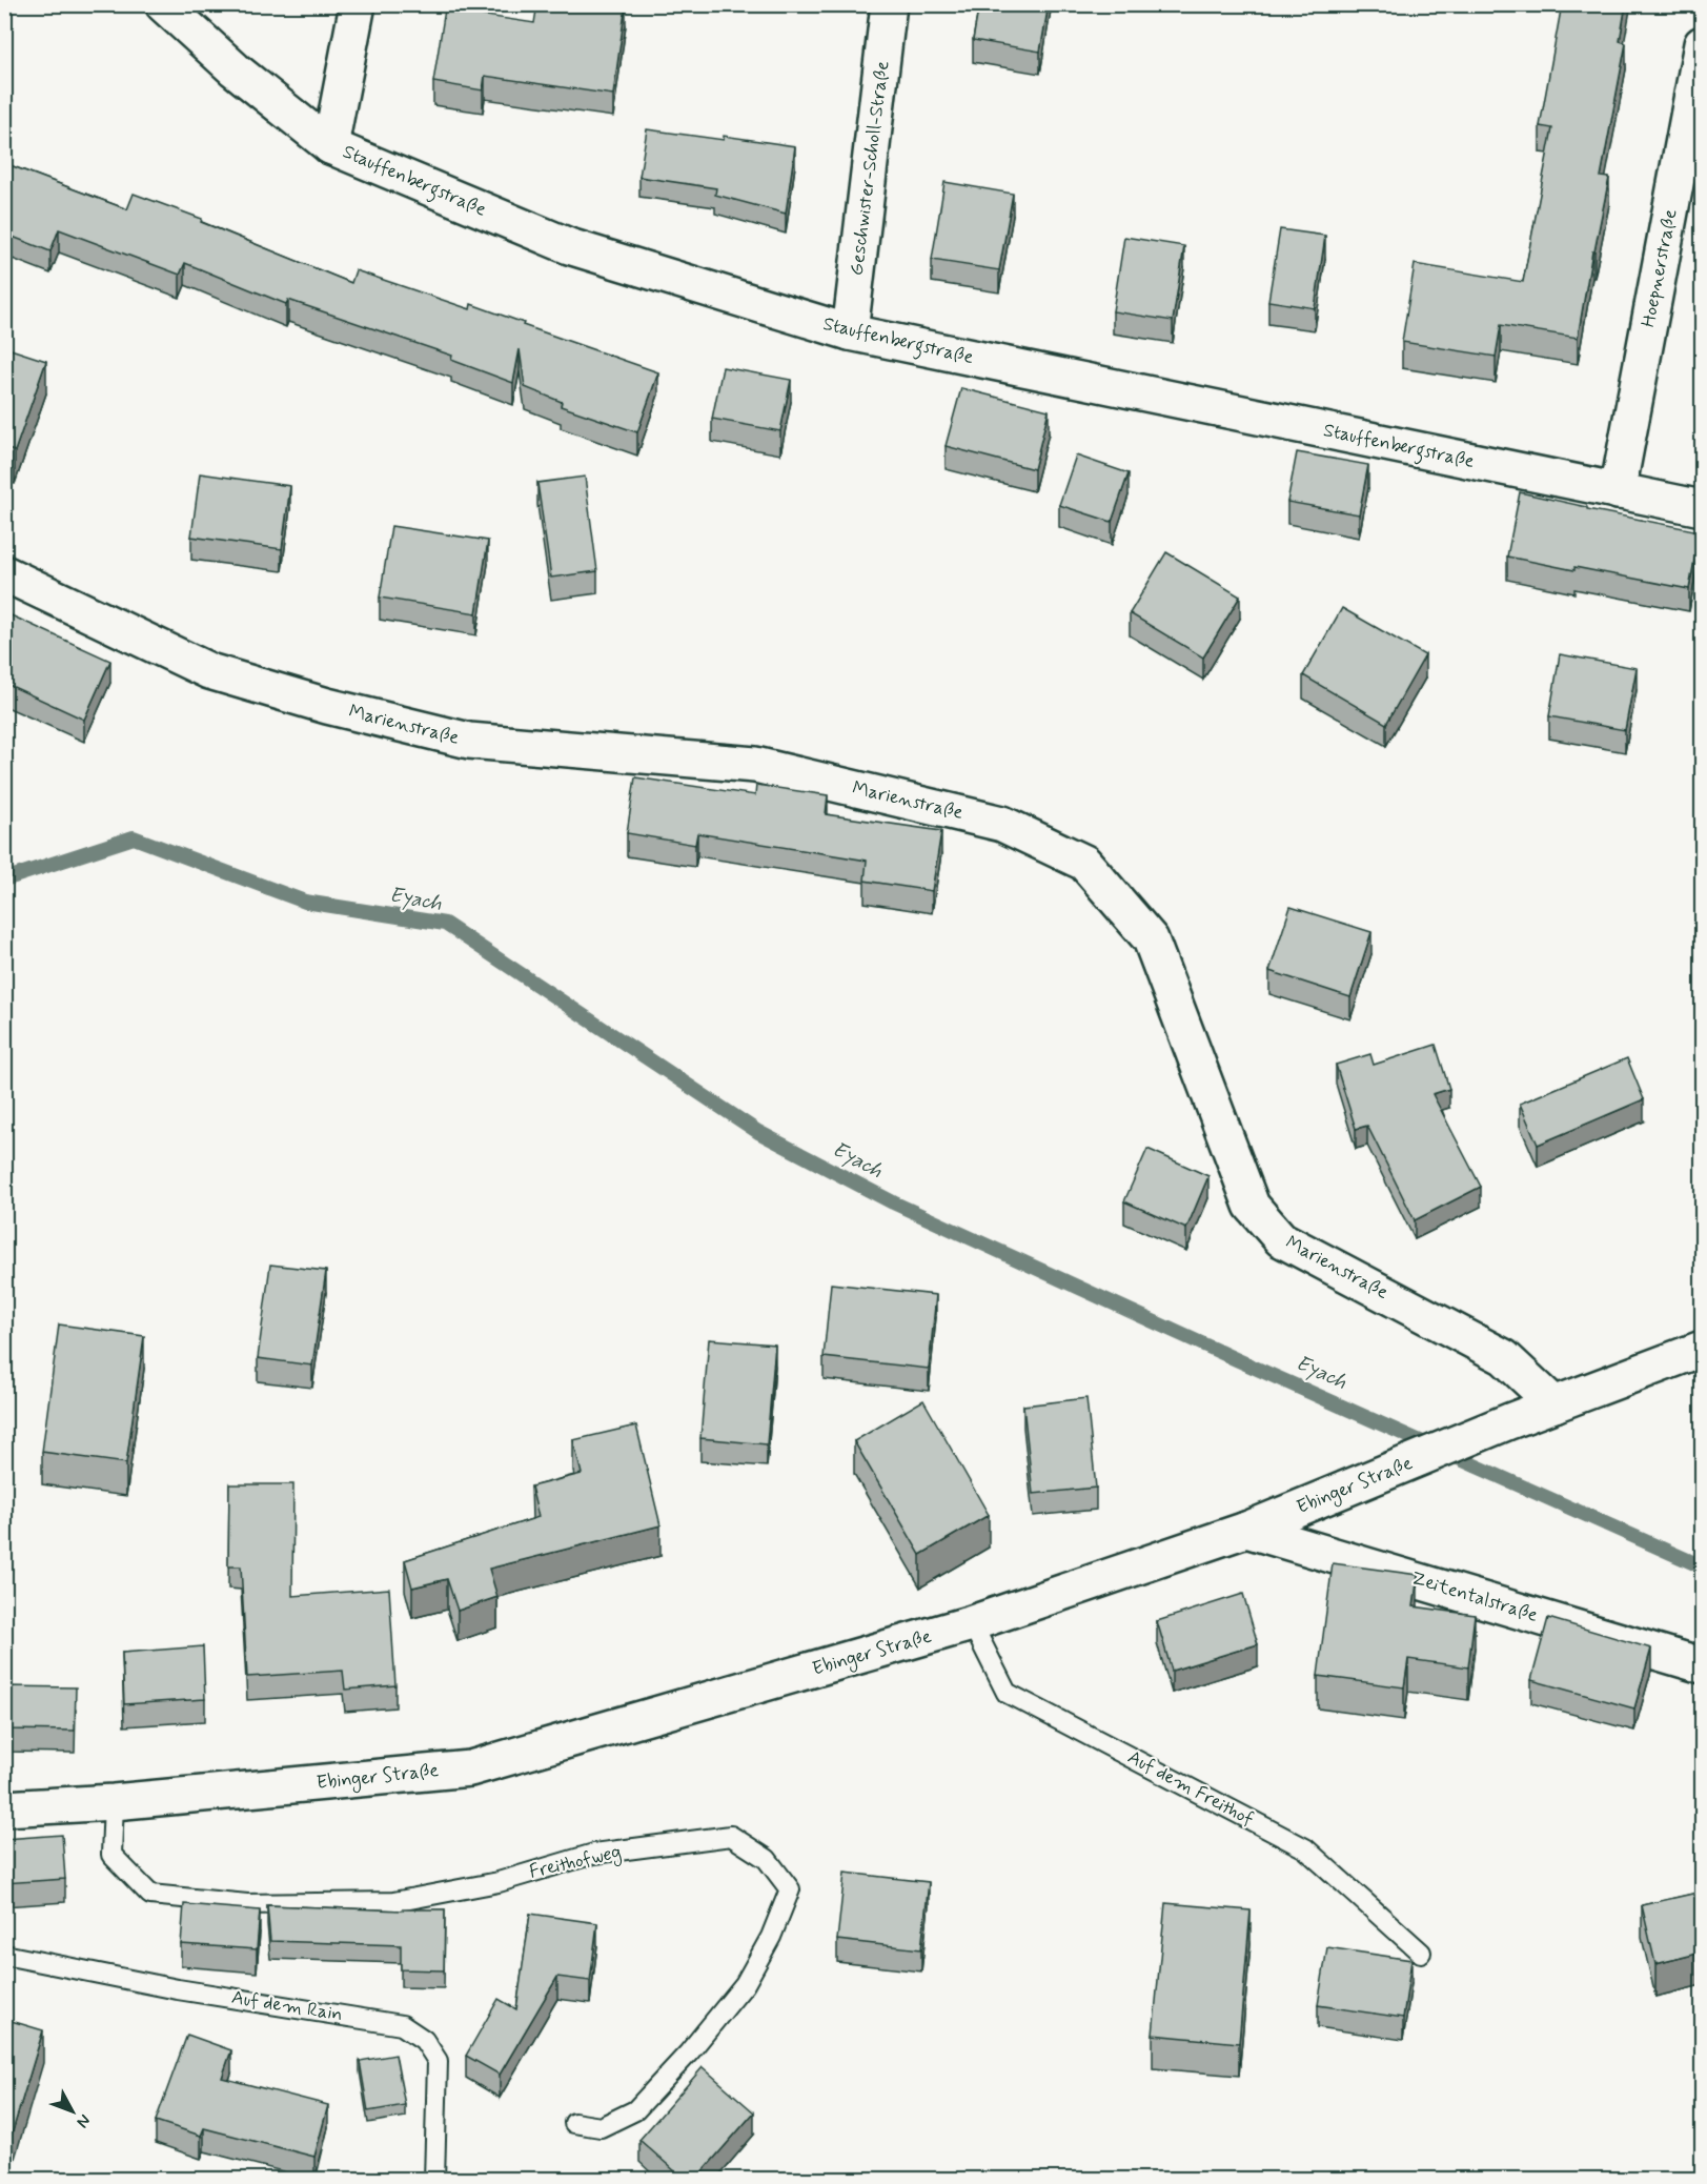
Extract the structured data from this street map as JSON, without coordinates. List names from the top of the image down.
{
  "streets": {
    "street": [
      "Geschwister-Scholl-Straße",
      "Stauffenbergstraße",
      "Hoepnerstraße",
      "Marienstraße",
      "Ebinger Straße",
      "Zeitentalstraße"
    ],
    "lane": ["Auf dem Freithof", "Freithofweg", "Auf dem Rain"]
  },
  "crossings": [
    ["Geschwister-Scholl-Straße", "Stauffenbergstraße"],
    ["Stauffenbergstraße", "Hoepnerstraße"],
    ["Marienstraße", "Ebinger Straße"],
    ["Ebinger Straße", "Zeitentalstraße"],
    ["Ebinger Straße", "Auf dem Freithof"],
    ["Ebinger Straße", "Freithofweg"]
  ],
  "water": ["Eyach"],
  "north": "bottom right"
}
